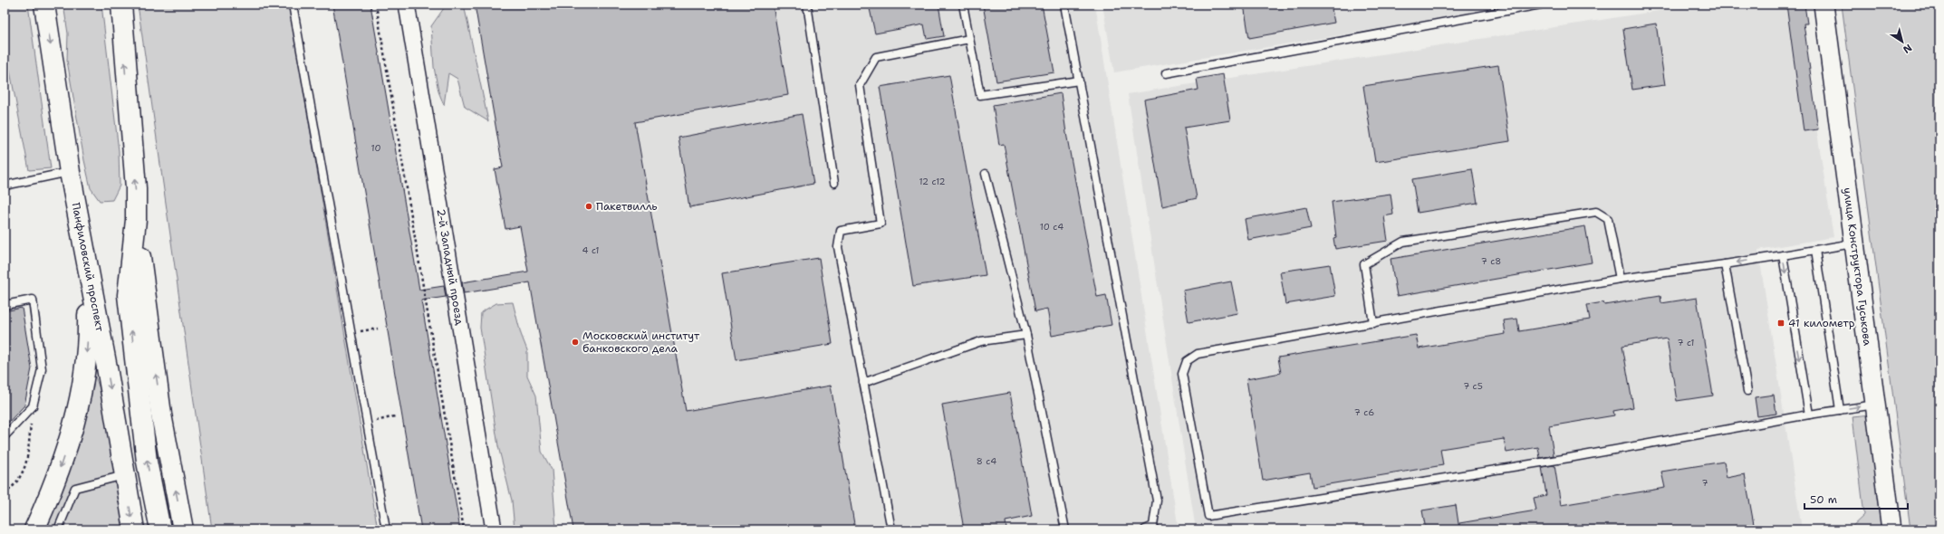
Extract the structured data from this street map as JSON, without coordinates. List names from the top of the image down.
{
  "streets": {
    "main road": ["Панфиловский проспект"],
    "street": ["2-й Западный проезд", "улица Конструктора Гуськова"]
  },
  "places": {
    "other": ["Пакетвилль", "Московский институт банковского дела"],
    "transit": ["41 километр"]
  },
  "house_numbers": [
    "10",
    "12 с12",
    "10 с4",
    "4 с1",
    "7 с8",
    "7 с1",
    "7 с5",
    "7 с6",
    "8 с4",
    "7"
  ],
  "scale_bar": "50 m",
  "north": "bottom right"
}
